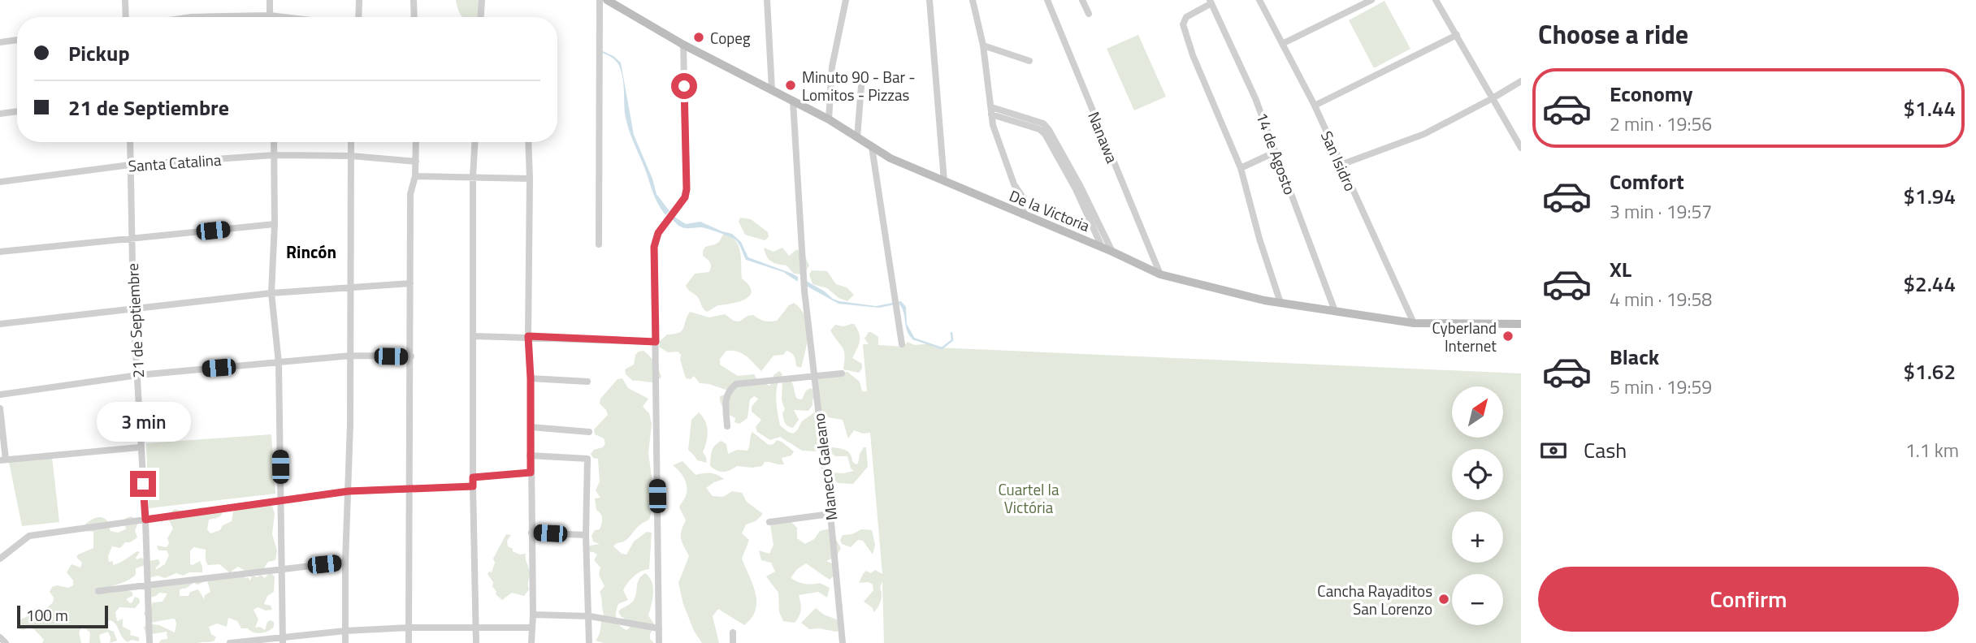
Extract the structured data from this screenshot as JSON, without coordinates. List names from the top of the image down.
{
  "streets": {
    "main road": ["De la Victoria"],
    "street": [
      "Nanawa",
      "14 de Agosto",
      "San Isidro",
      "Santa Catalina",
      "21 de Septiembre",
      "Maneco Galeano"
    ]
  },
  "crossings": [
    ["Nanawa", "De la Victoria"],
    ["14 de Agosto", "De la Victoria"],
    ["San Isidro", "De la Victoria"],
    ["Santa Catalina", "21 de Septiembre"],
    ["De la Victoria", "Maneco Galeano"]
  ],
  "districts": ["Rincón"],
  "parks": ["Cuartel la Victória"],
  "places": [
    "Copeg",
    "Minuto 90 - Bar - Lomitos - Pizzas",
    "Cyberland Internet",
    "Cancha Rayaditos San Lorenzo"
  ],
  "scale_bar": "100 m",
  "north": "top right",
  "page": {
    "heading": "Choose a ride",
    "banner": ["Pickup", "21 de Septiembre"],
    "list": [
      {
        "name": "Economy",
        "note": "2 min · 19:56",
        "value": "$1.44"
      },
      {
        "name": "Comfort",
        "note": "3 min · 19:57",
        "value": "$1.94"
      },
      {
        "name": "XL",
        "note": "4 min · 19:58",
        "value": "$2.44"
      },
      {
        "name": "Black",
        "note": "5 min · 19:59",
        "value": "$1.62"
      }
    ],
    "map_buttons": ["+", "−"],
    "bubble": "3 min",
    "pay": ["Cash", "1.1 km"],
    "buttons": "Confirm",
    "scale": "100 m"
  }
}
